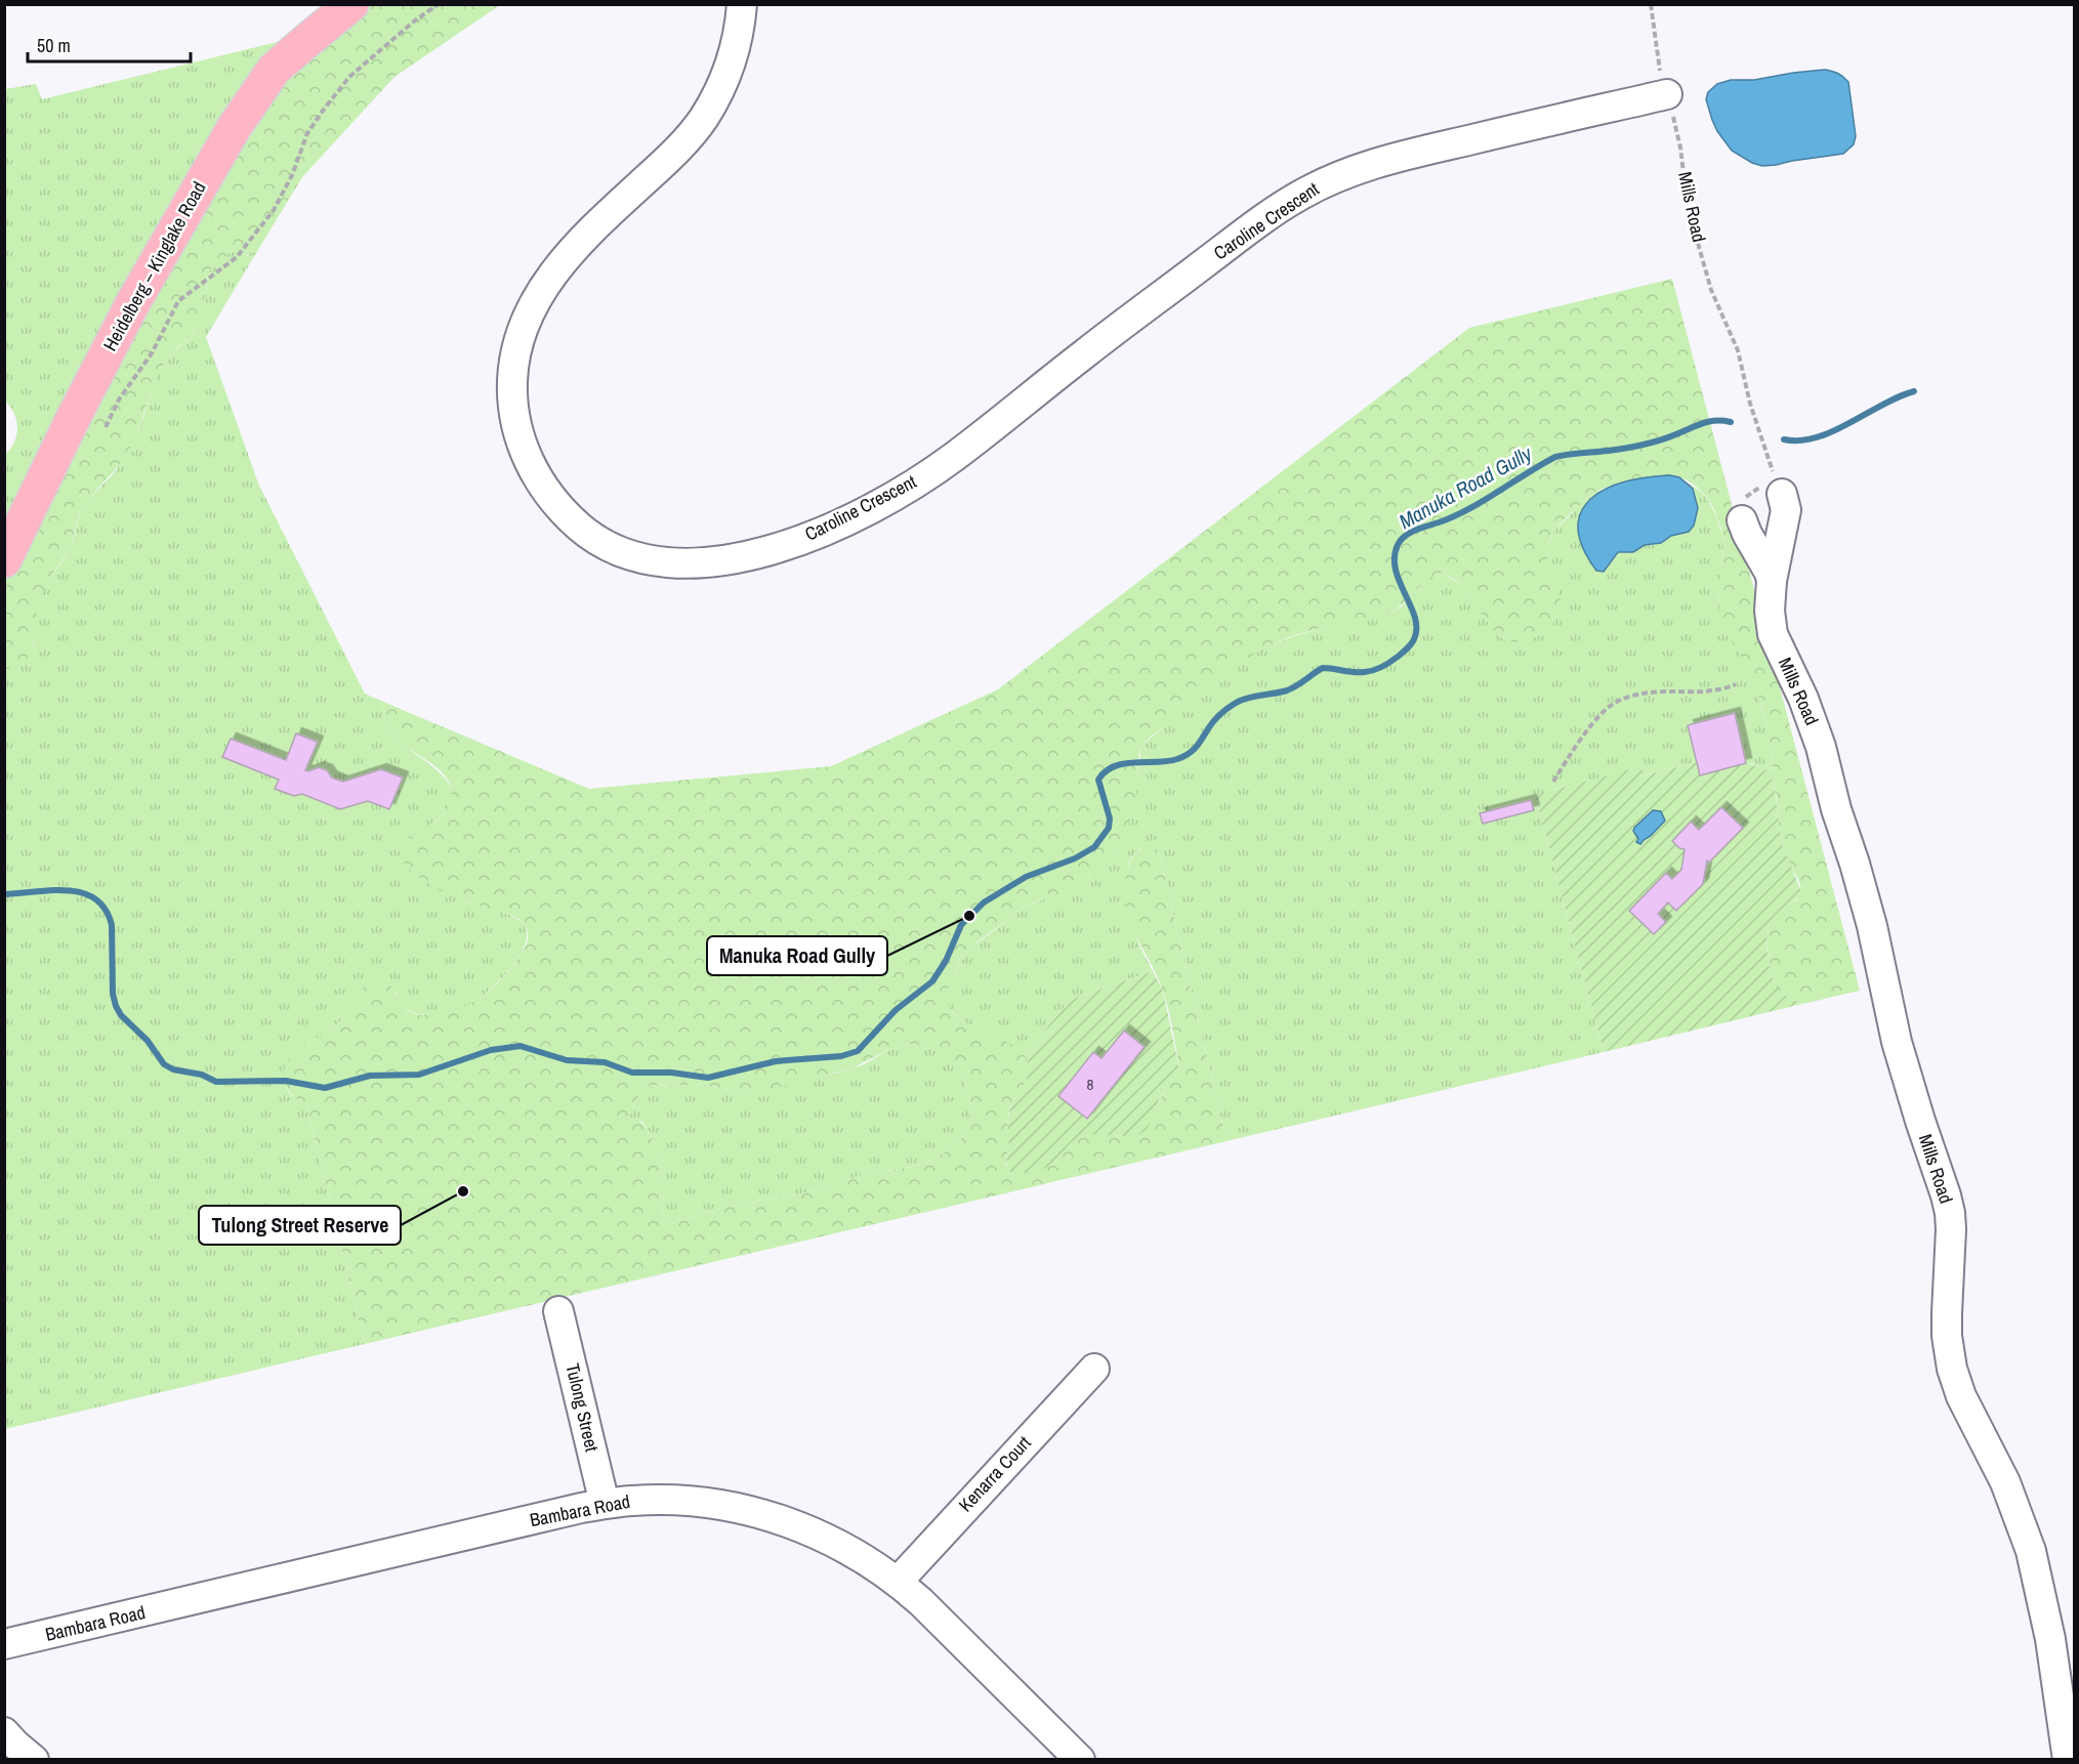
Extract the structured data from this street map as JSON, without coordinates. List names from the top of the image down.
{
  "streets": {
    "main road": ["Heidelberg – Kinglake Road"],
    "street": [
      "Mills Road",
      "Caroline Crescent",
      "Tulong Street",
      "Kenarra Court",
      "Bambara Road"
    ]
  },
  "crossings": [
    ["Mills Road", "Caroline Crescent"],
    ["Tulong Street", "Bambara Road"],
    ["Kenarra Court", "Bambara Road"]
  ],
  "water": ["Manuka Road Gully"],
  "places": ["Manuka Road Gully", "Tulong Street Reserve"],
  "house_numbers": ["8"],
  "scale_bar": "50 m"
}
